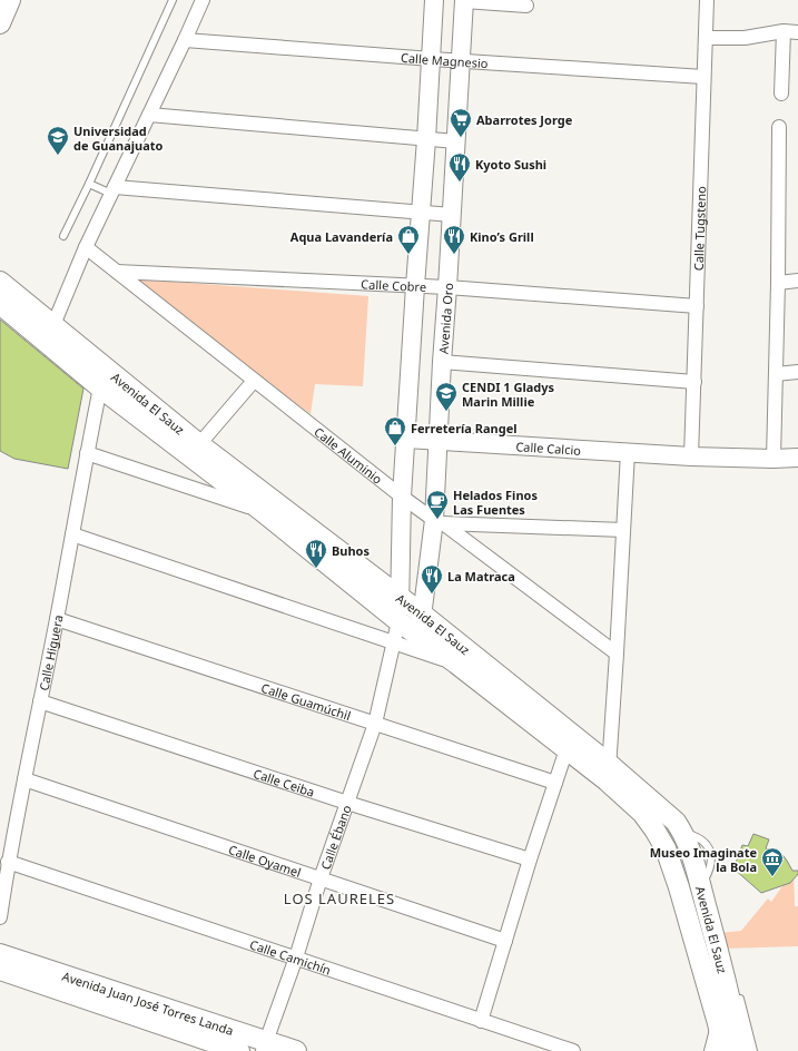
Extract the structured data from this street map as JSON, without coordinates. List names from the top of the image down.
{
  "streets": {
    "main road": [
      "Avenida Oro",
      "Avenida El Sauz",
      "Calle Calcio",
      "Avenida Juan José Torres Landa"
    ],
    "street": [
      "Calle Magnesio",
      "Calle Tugsteno",
      "Calle Cobre",
      "Calle Aluminio",
      "Calle Higuera",
      "Calle Guamúchil",
      "Calle Ceiba",
      "Calle Ébano",
      "Calle Oyamel",
      "Calle Camichín"
    ]
  },
  "crossings": [
    ["Calle Magnesio", "Calle Tugsteno"],
    ["Calle Magnesio", "Avenida Oro"],
    ["Calle Tugsteno", "Calle Cobre"],
    ["Calle Tugsteno", "Calle Calcio"],
    ["Calle Cobre", "Avenida Oro"],
    ["Calle Cobre", "Calle Aluminio"],
    ["Avenida Oro", "Avenida El Sauz"],
    ["Avenida Oro", "Calle Calcio"],
    ["Avenida Oro", "Calle Aluminio"],
    ["Avenida El Sauz", "Calle Higuera"],
    ["Avenida El Sauz", "Calle Ébano"],
    ["Calle Higuera", "Calle Guamúchil"],
    ["Calle Higuera", "Calle Ceiba"],
    ["Calle Higuera", "Calle Oyamel"],
    ["Calle Higuera", "Calle Camichín"],
    ["Calle Guamúchil", "Calle Ébano"],
    ["Calle Ceiba", "Calle Ébano"],
    ["Calle Ébano", "Calle Oyamel"],
    ["Calle Ébano", "Calle Camichín"],
    ["Calle Ébano", "Avenida Juan José Torres Landa"]
  ],
  "districts": ["LOS LAURELES"],
  "places": {
    "supermarket": ["Abarrotes Jorge"],
    "school or university": ["Universidad de Guanajuato", "CENDI 1 Gladys Marin Millie"],
    "restaurant": [
      "Kyoto Sushi",
      "Kino’s Grill",
      "Buhos",
      "La Matraca"
    ],
    "shop": ["Aqua Lavandería", "Ferretería Rangel"],
    "cafe": ["Helados Finos Las Fuentes"],
    "museum": ["Museo Imaginate la Bola"]
  }
}
